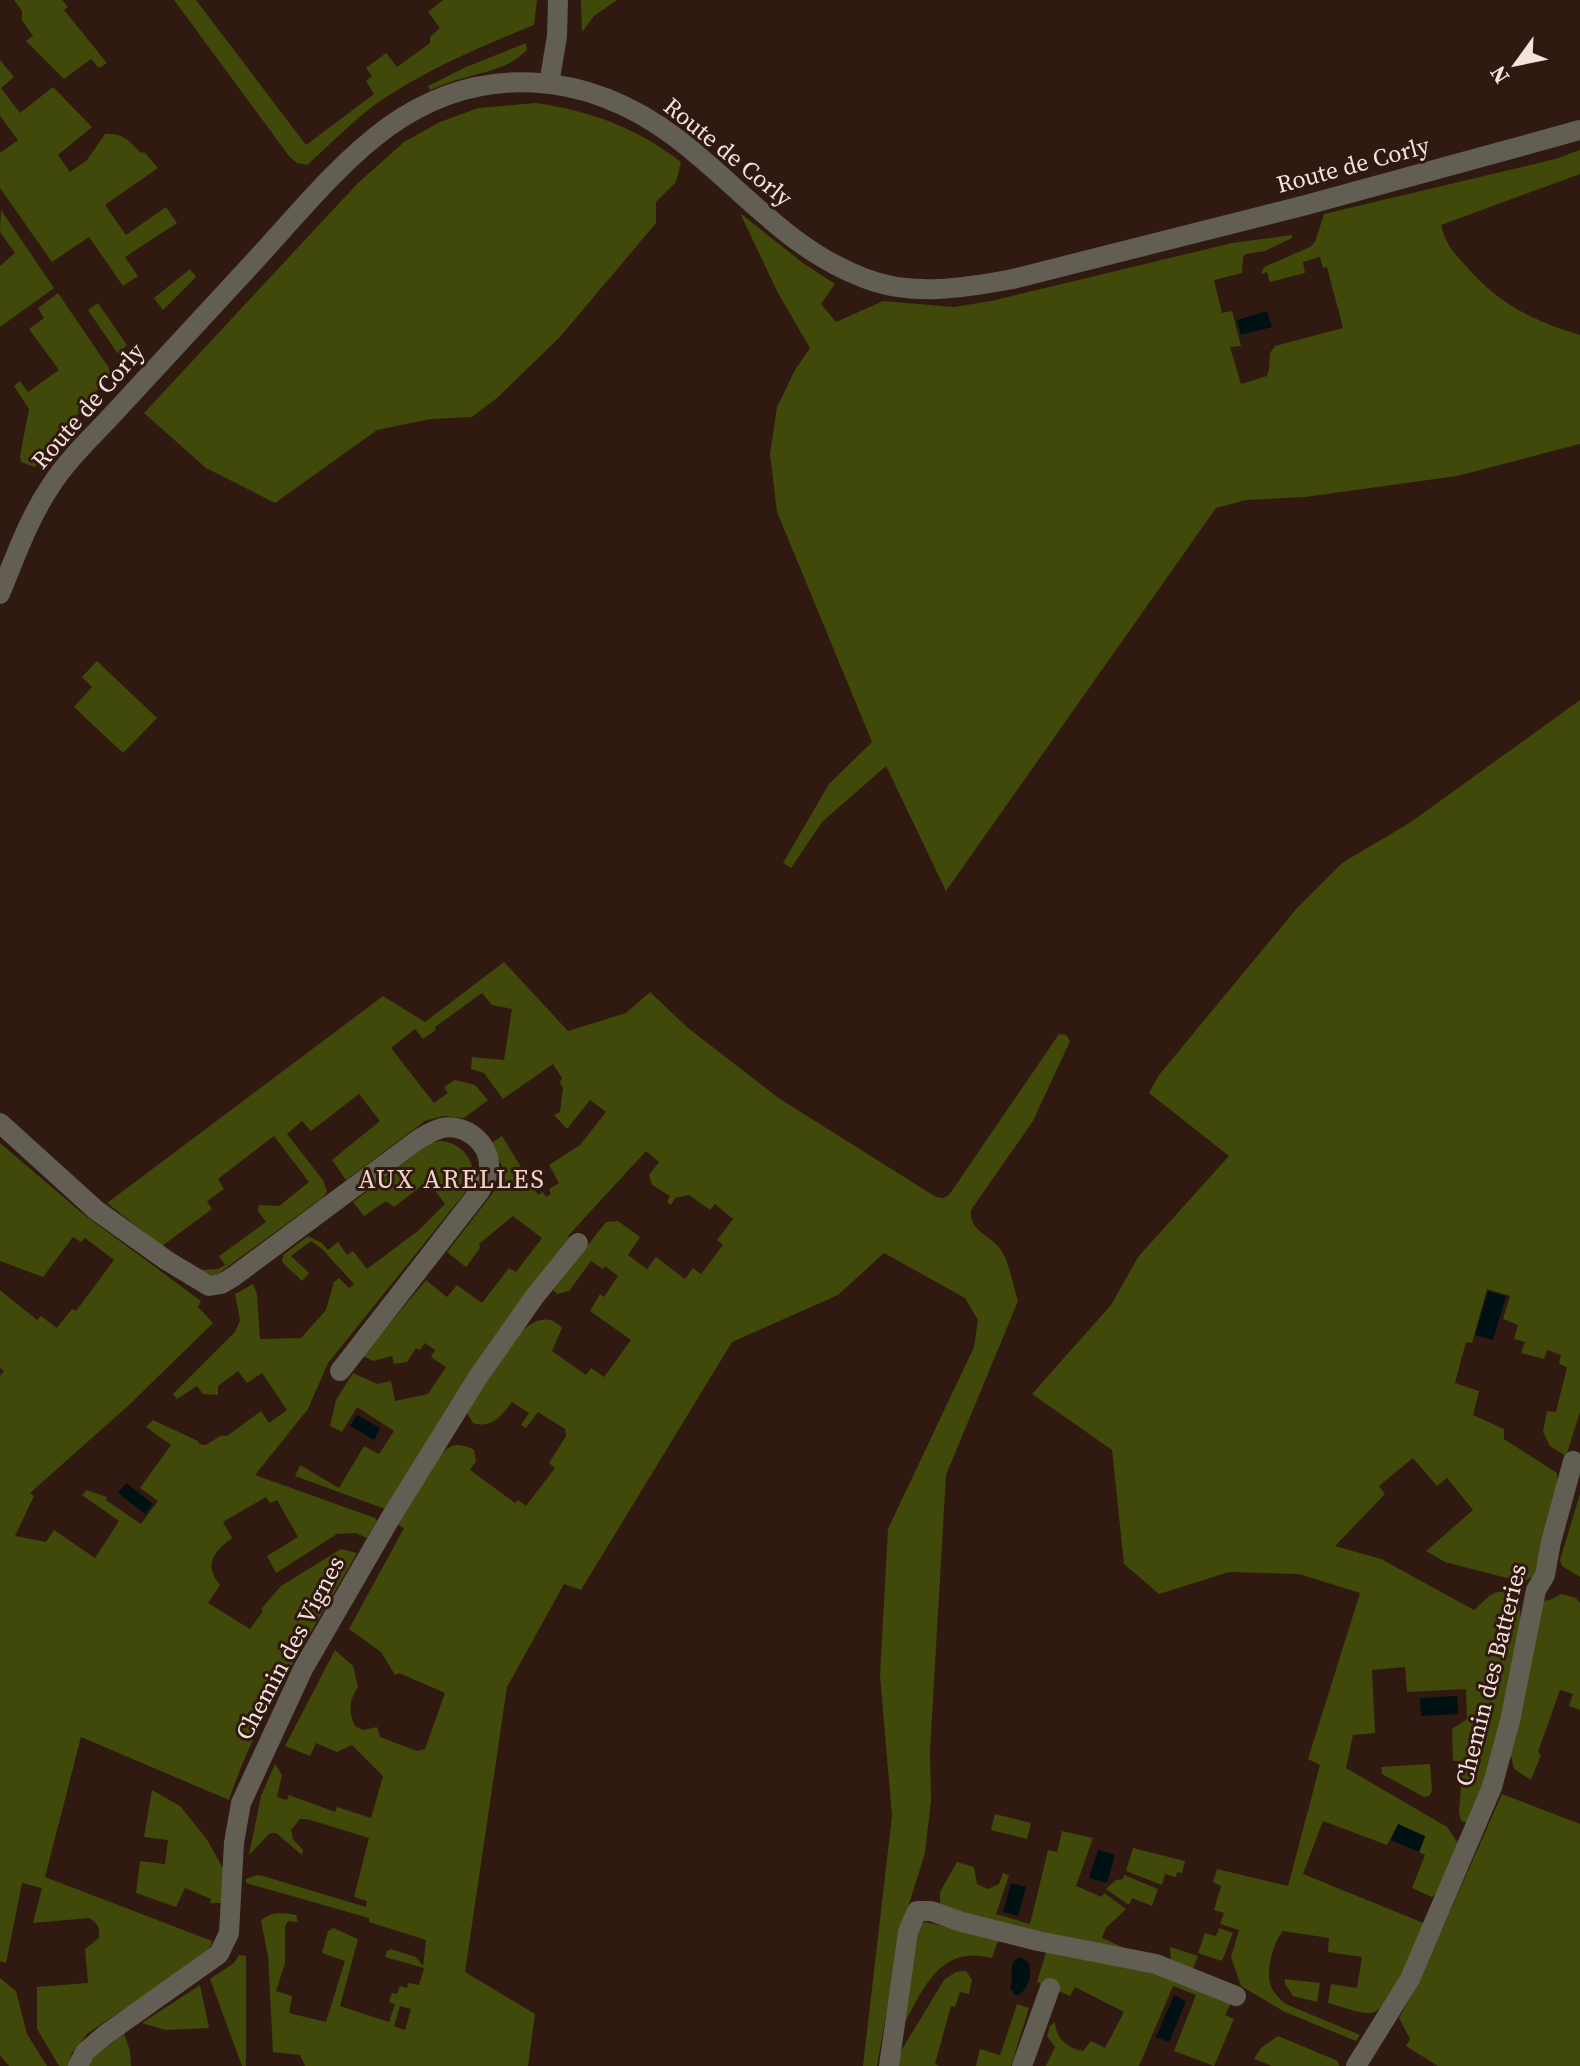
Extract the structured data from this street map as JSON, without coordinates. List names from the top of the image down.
{
  "streets": {
    "street": ["Route de Corly", "Chemin des Vignes", "Chemin des Batteries"]
  },
  "districts": ["AUX ARELLES"],
  "north": "bottom left"
}
